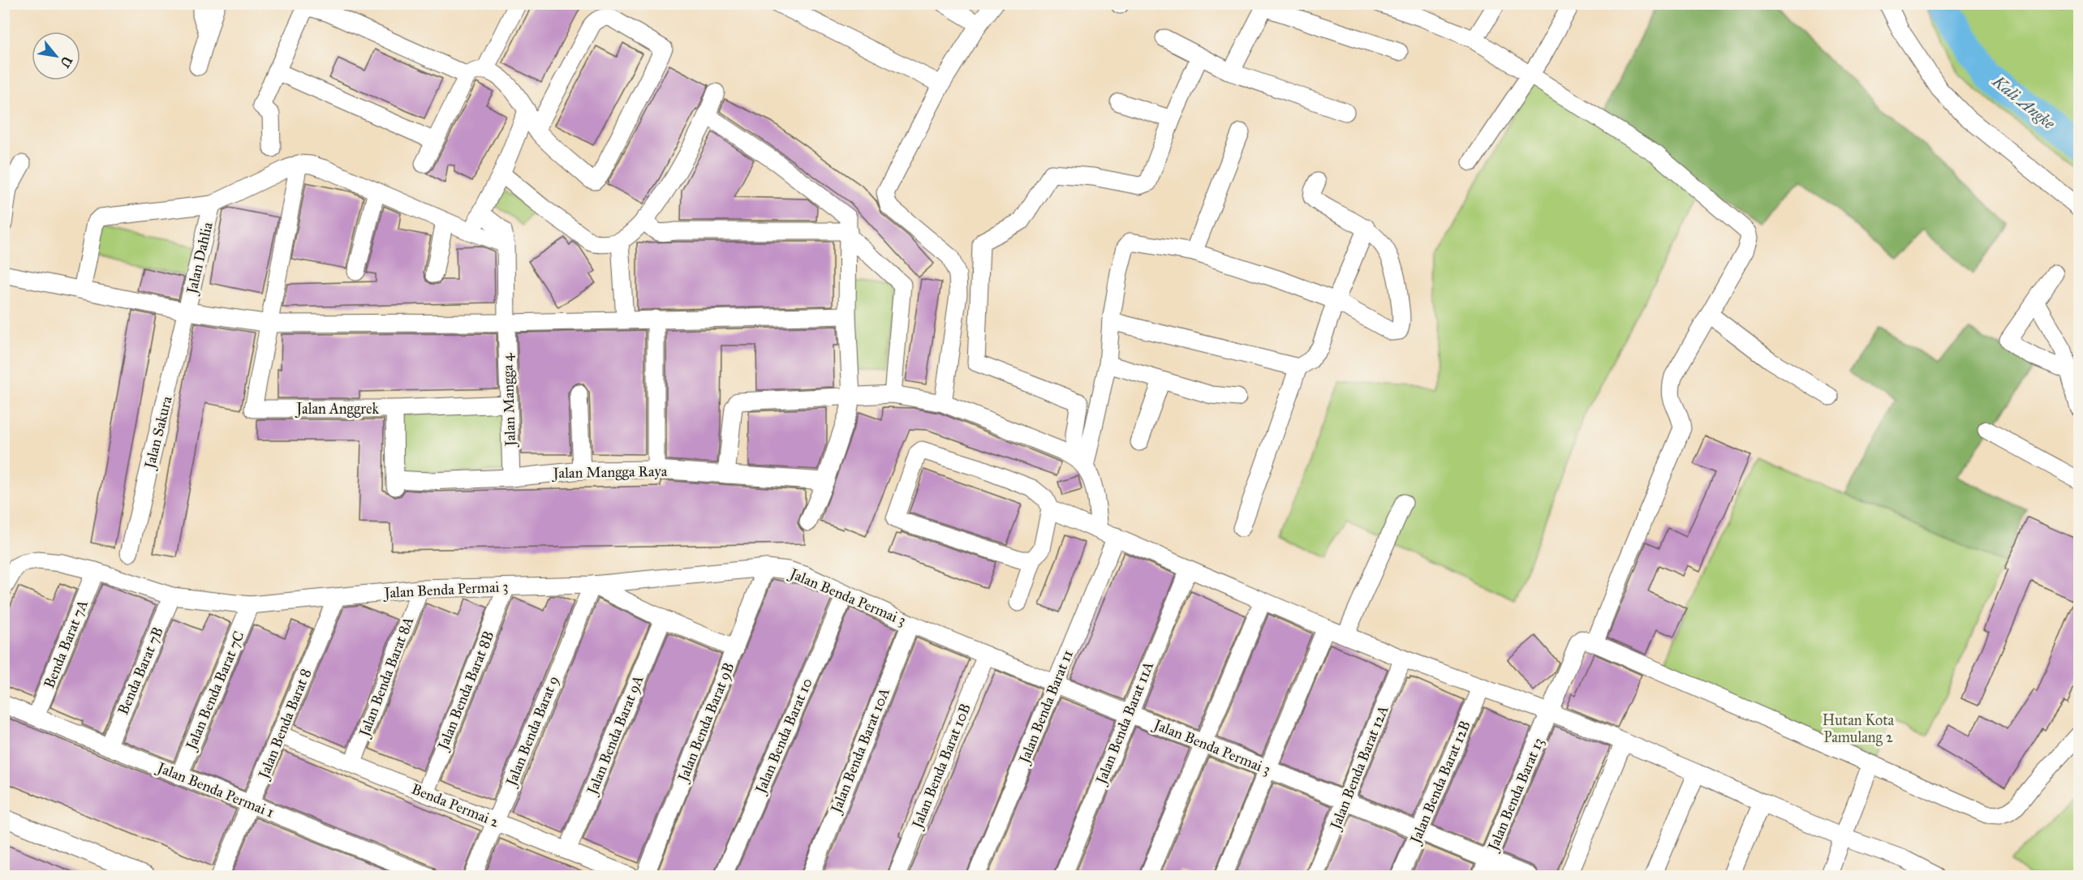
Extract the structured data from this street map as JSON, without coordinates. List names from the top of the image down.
{
  "streets": {
    "street": [
      "Jalan Dahlia",
      "Jalan Mangga 4",
      "Jalan Anggrek",
      "Jalan Sakura",
      "Jalan Mangga Raya",
      "Jalan Benda Permai 3",
      "Benda Barat 7A",
      "Benda Barat 7B",
      "Jalan Benda Barat 8A",
      "Jalan Benda Barat 7C",
      "Jalan Benda Barat 8B",
      "Jalan Benda Barat 11",
      "Jalan Benda Barat 9B",
      "Jalan Benda Barat 11A",
      "Jalan Benda Barat 8",
      "Jalan Benda Barat 9",
      "Jalan Benda Barat 9A",
      "Jalan Benda Barat 10",
      "Jalan Benda Barat 10A",
      "Jalan Benda Barat 10B",
      "Jalan Benda Barat 12A",
      "Jalan Benda Barat 12B",
      "Jalan Benda Permai 1",
      "Jalan Benda Barat 13",
      "Benda Permai 2"
    ]
  },
  "crossings": [
    ["Jalan Dahlia", "Jalan Sakura"],
    ["Jalan Mangga 4", "Jalan Anggrek"],
    ["Jalan Mangga 4", "Jalan Mangga Raya"],
    ["Jalan Anggrek", "Jalan Mangga Raya"],
    ["Jalan Benda Permai 3", "Benda Barat 7A"],
    ["Jalan Benda Permai 3", "Benda Barat 7B"],
    ["Jalan Benda Permai 3", "Jalan Benda Barat 8A"],
    ["Jalan Benda Permai 3", "Jalan Benda Barat 7C"],
    ["Jalan Benda Permai 3", "Jalan Benda Barat 8B"],
    ["Jalan Benda Permai 3", "Jalan Benda Barat 11"],
    ["Jalan Benda Permai 3", "Jalan Benda Barat 9B"],
    ["Jalan Benda Permai 3", "Jalan Benda Barat 11A"],
    ["Jalan Benda Permai 3", "Jalan Benda Barat 8"],
    ["Jalan Benda Permai 3", "Jalan Benda Barat 9"],
    ["Jalan Benda Permai 3", "Jalan Benda Barat 10"],
    ["Jalan Benda Permai 3", "Jalan Benda Barat 10A"],
    ["Jalan Benda Permai 3", "Jalan Benda Barat 10B"],
    ["Jalan Benda Permai 3", "Jalan Benda Barat 12A"],
    ["Jalan Benda Permai 3", "Jalan Benda Barat 12B"],
    ["Jalan Benda Permai 3", "Jalan Benda Barat 13"],
    ["Benda Barat 7A", "Jalan Benda Permai 1"],
    ["Benda Barat 7B", "Jalan Benda Permai 1"],
    ["Jalan Benda Barat 8A", "Benda Permai 2"],
    ["Jalan Benda Barat 7C", "Jalan Benda Permai 1"],
    ["Jalan Benda Barat 8B", "Benda Permai 2"],
    ["Jalan Benda Barat 8", "Jalan Benda Permai 1"],
    ["Jalan Benda Barat 8", "Benda Permai 2"],
    ["Jalan Benda Barat 9", "Benda Permai 2"],
    ["Jalan Benda Barat 9A", "Benda Permai 2"]
  ],
  "water": ["Kali Angke"],
  "parks": ["Hutan Kota Pamulang 2"],
  "north": "bottom right"
}
